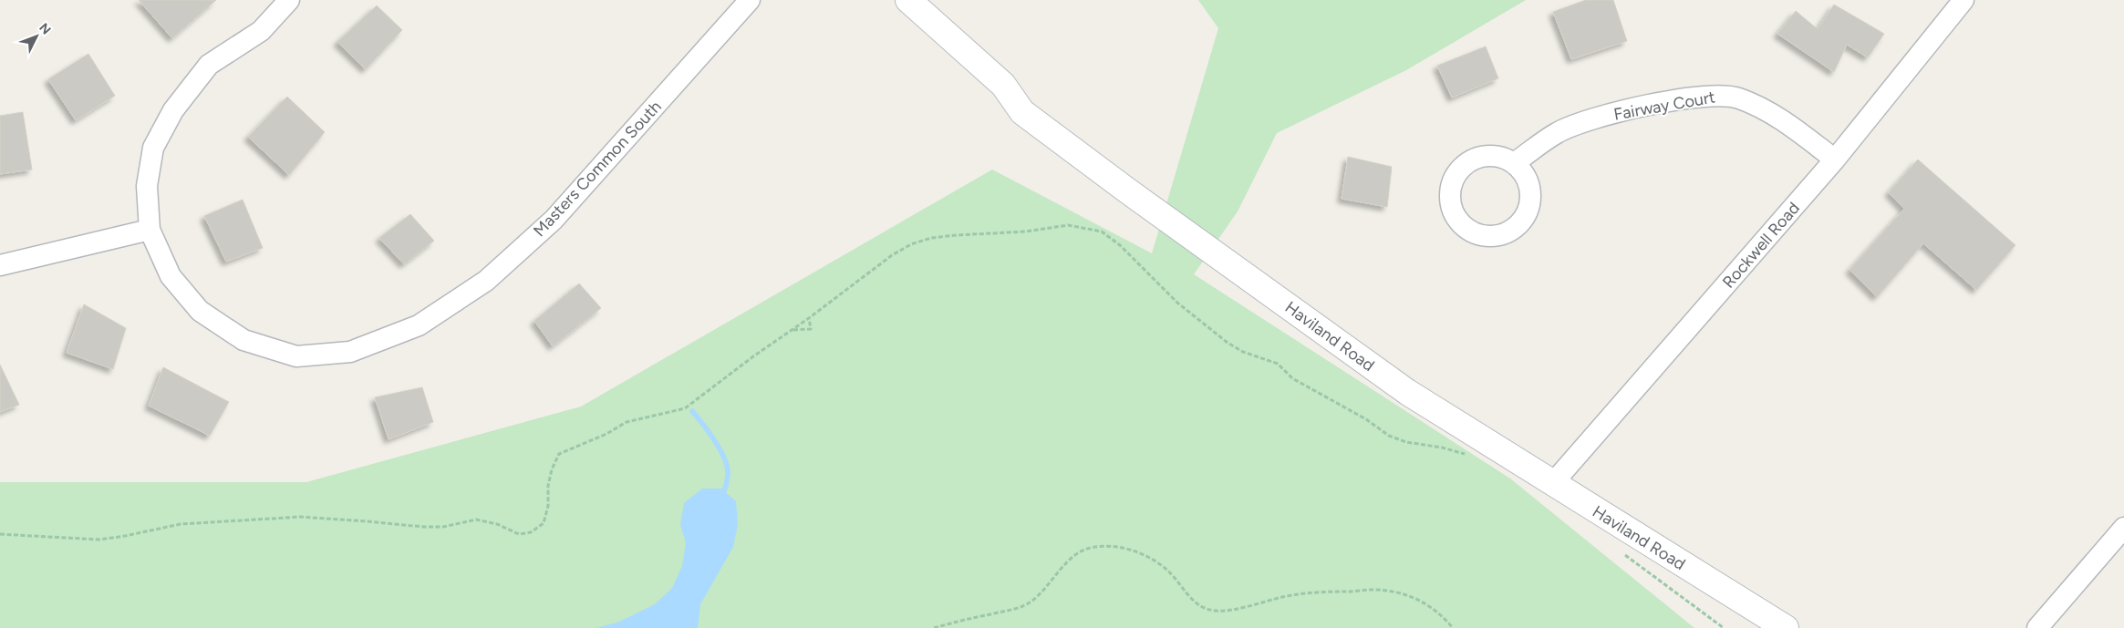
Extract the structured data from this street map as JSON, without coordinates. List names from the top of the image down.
{
  "streets": {
    "street": [
      "Fairway Court",
      "Masters Common South",
      "Rockwell Road",
      "Haviland Road"
    ]
  },
  "crossings": [
    ["Fairway Court", "Rockwell Road"],
    ["Rockwell Road", "Haviland Road"]
  ],
  "north": "top right"
}
